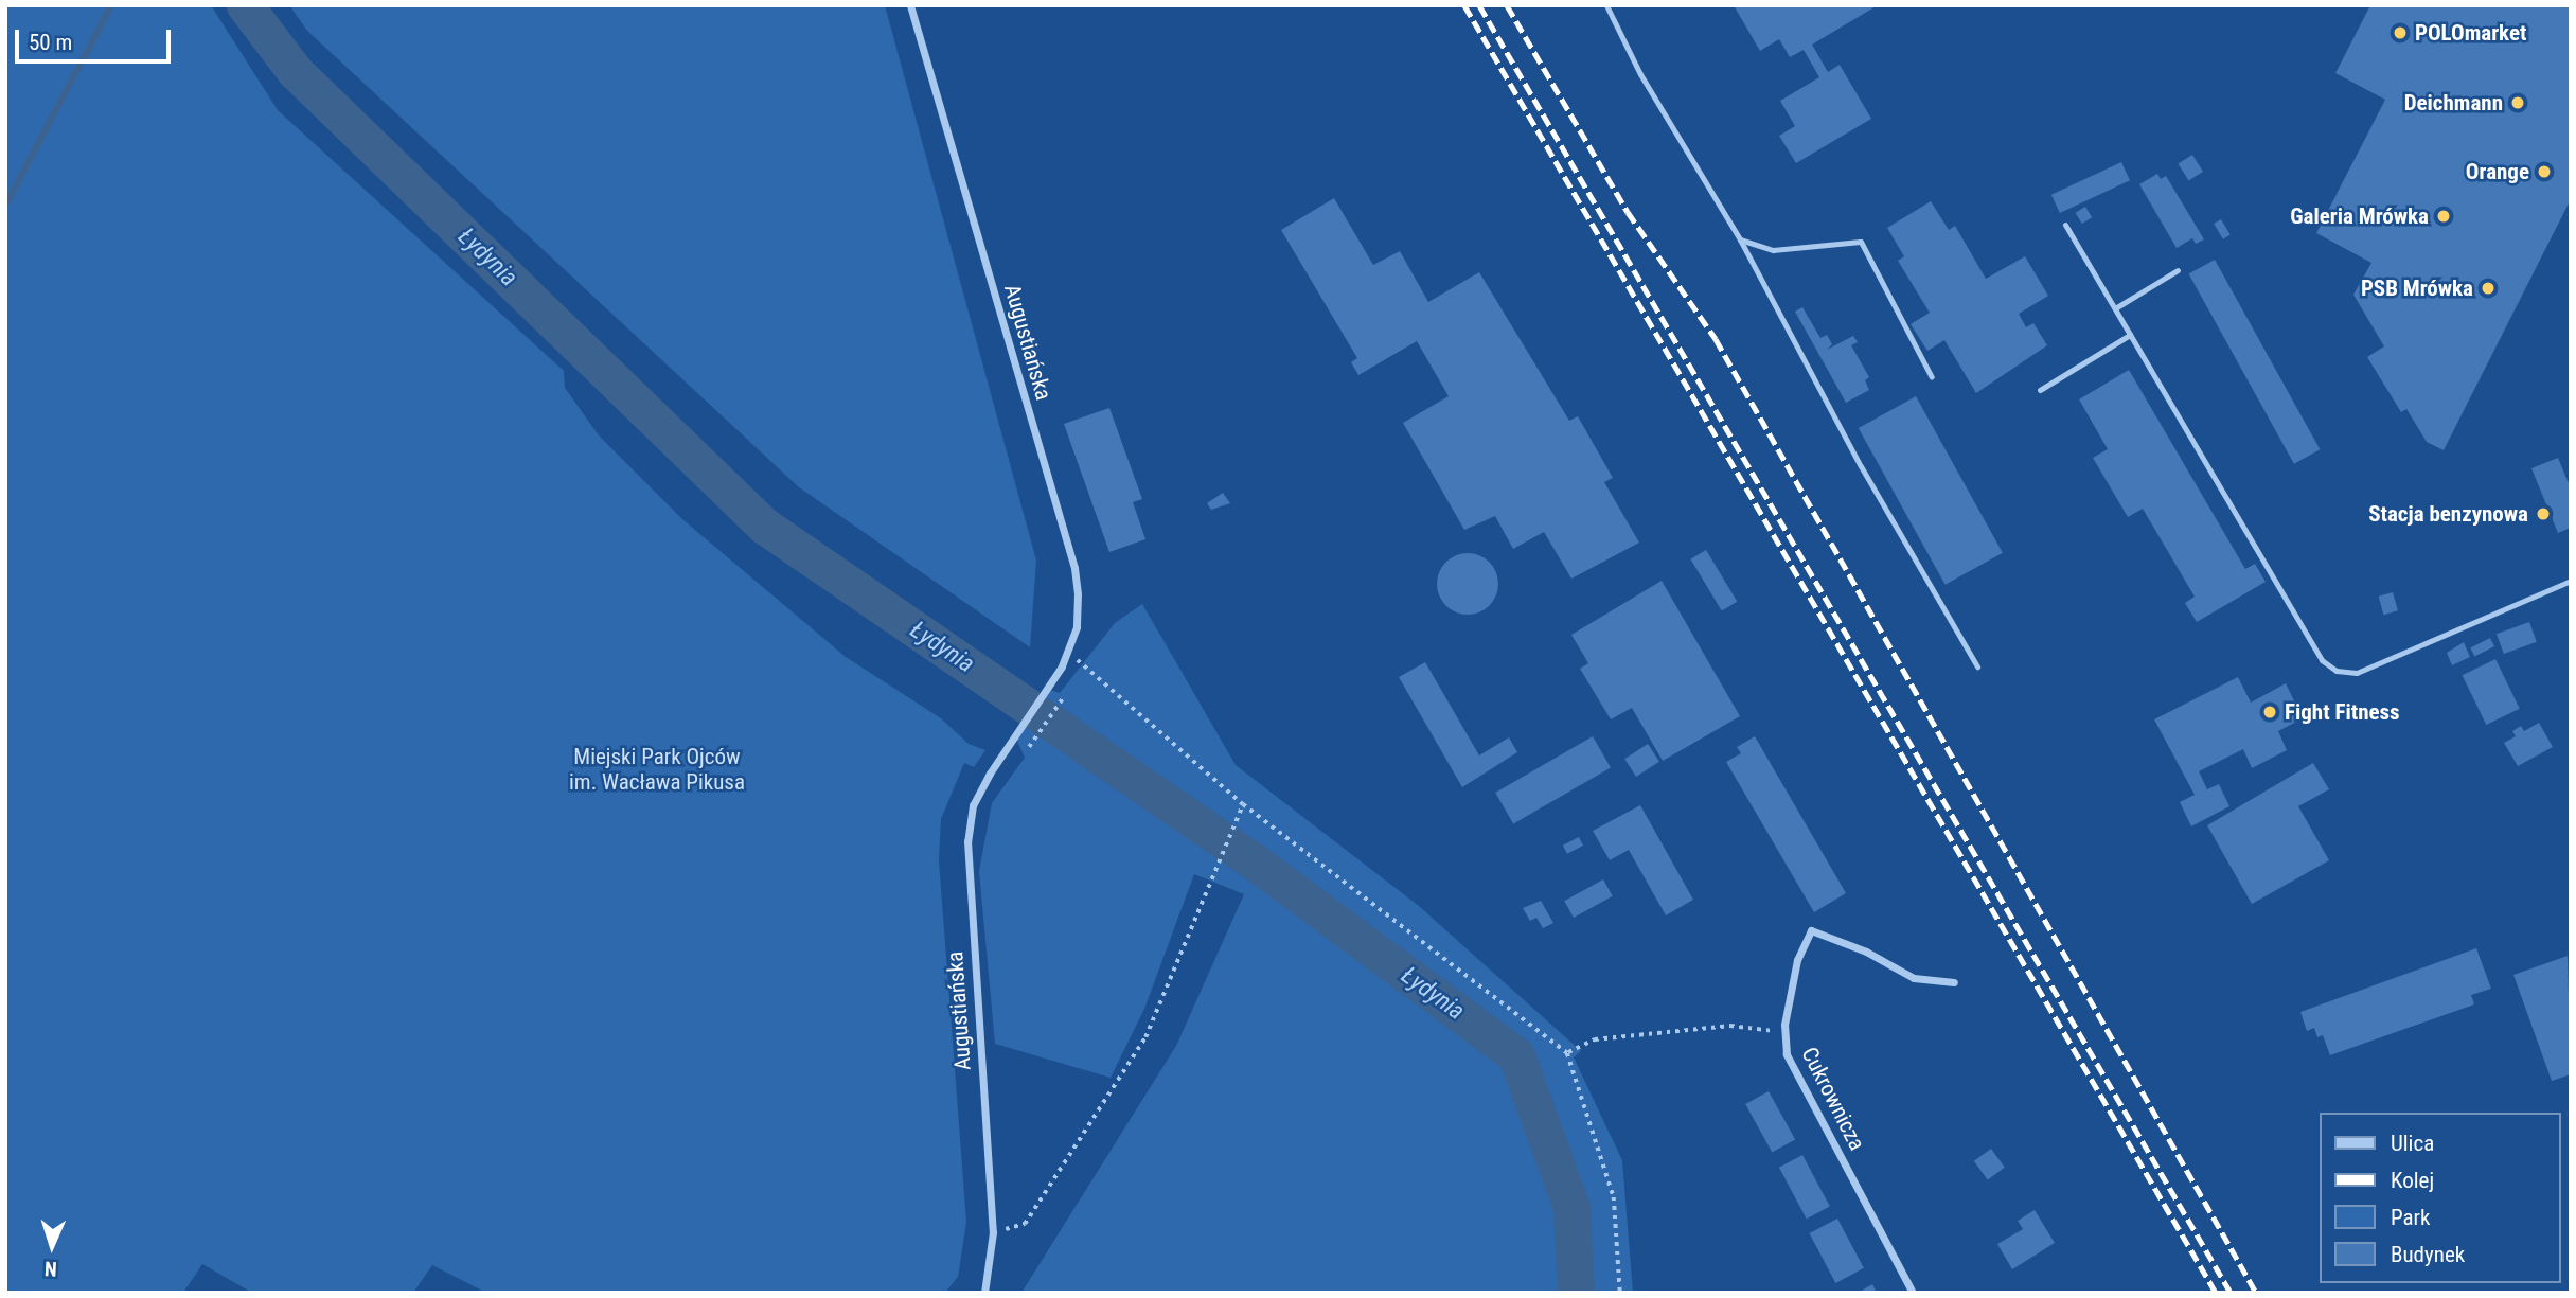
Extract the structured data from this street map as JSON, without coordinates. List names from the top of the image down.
{
  "streets": {
    "street": ["Augustiańska", "Cukrownicza"]
  },
  "water": ["Łydynia"],
  "parks": ["Miejski Park Ojców im. Wacława Pikusa"],
  "places": [
    "POLOmarket",
    "Deichmann",
    "Orange",
    "Galeria Mrówka",
    "PSB Mrówka",
    "Stacja benzynowa",
    "Fight Fitness"
  ],
  "legend": [
    "Ulica",
    "Kolej",
    "Park",
    "Budynek"
  ],
  "scale_bar": "50 m",
  "north": "bottom"
}
